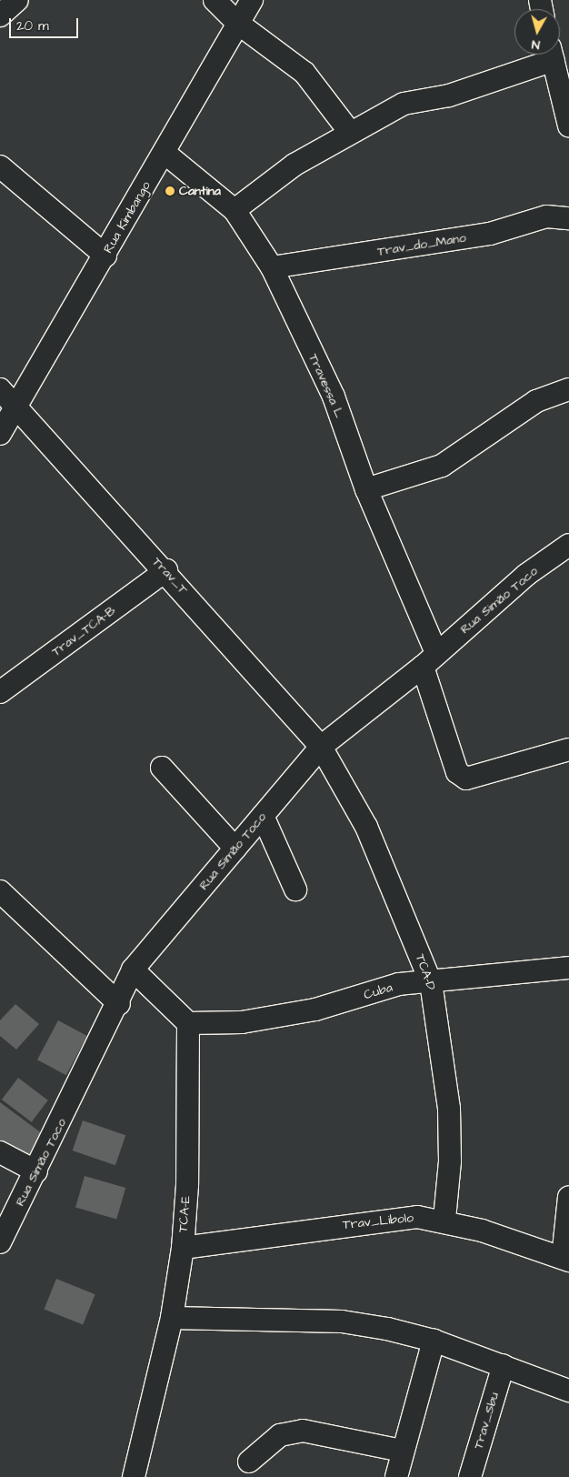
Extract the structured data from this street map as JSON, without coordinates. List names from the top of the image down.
{
  "streets": {
    "street": [
      "Rua Kimbango",
      "Trav_do_Mano",
      "Travessa L",
      "Trav_T",
      "Rua Simão Toco",
      "Trav_TCA-B",
      "TCA-D",
      "Cuba",
      "TCA-E",
      "Trav_Libolo",
      "Trav_Sbu"
    ]
  },
  "crossings": [
    ["Rua Kimbango", "Travessa L"],
    ["Rua Kimbango", "Trav_T"],
    ["Trav_do_Mano", "Travessa L"],
    ["Travessa L", "Rua Simão Toco"],
    ["Trav_T", "Rua Simão Toco"],
    ["Trav_T", "Trav_TCA-B"],
    ["Trav_T", "TCA-D"],
    ["Rua Simão Toco", "TCA-D"],
    ["TCA-D", "Cuba"],
    ["TCA-D", "Trav_Libolo"],
    ["Cuba", "TCA-E"],
    ["TCA-E", "Trav_Libolo"]
  ],
  "places": ["Cantina"],
  "scale_bar": "20 m",
  "north": "bottom"
}
